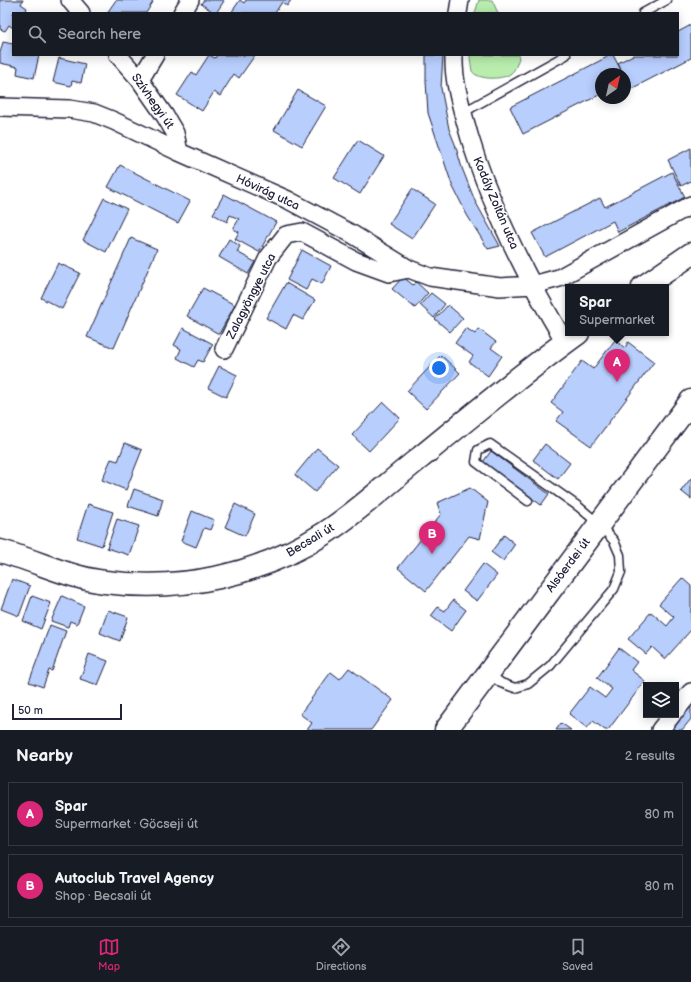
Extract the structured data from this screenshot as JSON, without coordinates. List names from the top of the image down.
{
  "streets": {
    "main road": ["Becsali út", "Alsóerdei út"],
    "street": [
      "Szívhegyi út",
      "Hóvirág utca",
      "Kodály Zoltán utca",
      "Zalagyöngye utca"
    ]
  },
  "crossings": [
    ["Szívhegyi út", "Hóvirág utca"],
    ["Hóvirág utca", "Kodály Zoltán utca"],
    ["Hóvirág utca", "Zalagyöngye utca"]
  ],
  "scale_bar": "50 m",
  "north": "top right",
  "page": {
    "search": "Search here",
    "popup": ["Spar", "Supermarket"],
    "pins": ["A", "B"],
    "scale": "50 m",
    "heading": ["Nearby", "2 results"],
    "list": [
      {
        "mark": "A",
        "name": "Spar",
        "note": "Supermarket · Göcseji út",
        "value": "80 m"
      },
      {
        "mark": "B",
        "name": "Autoclub Travel Agency",
        "note": "Shop · Becsali út",
        "value": "80 m"
      }
    ],
    "nav": ["Map", "Directions", "Saved"]
  }
}
